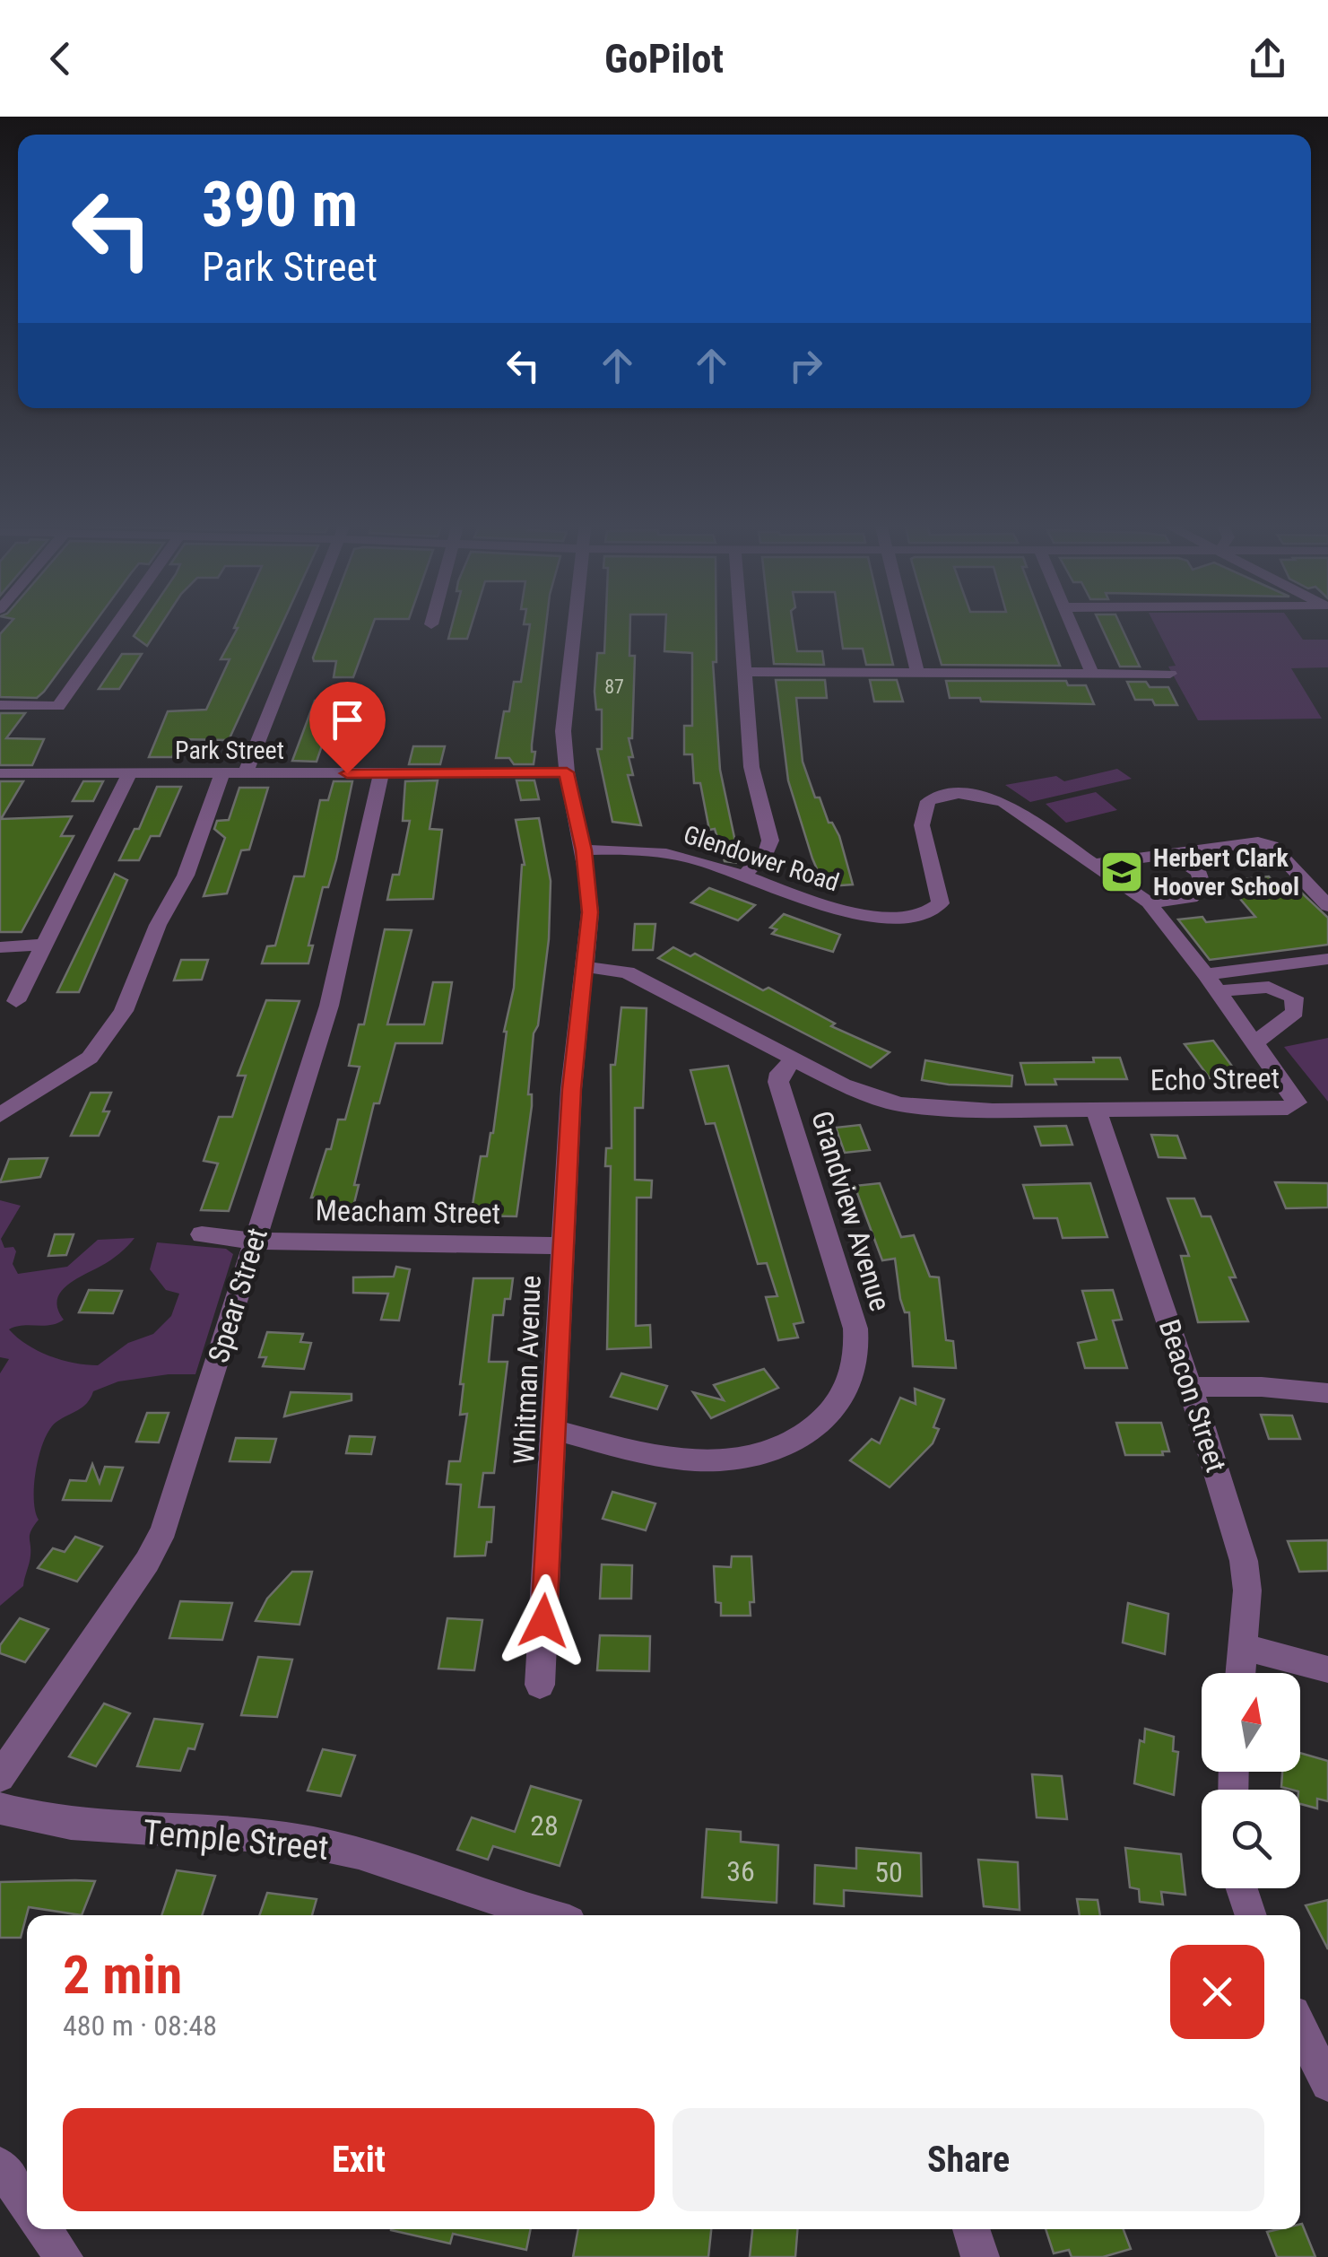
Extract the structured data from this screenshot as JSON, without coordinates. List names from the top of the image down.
{
  "streets": {
    "street": [
      "Park Street",
      "Glendower Road",
      "Echo Street",
      "Grandview Avenue",
      "Meacham Street",
      "Spear Street",
      "Whitman Avenue",
      "Beacon Street",
      "Temple Street"
    ]
  },
  "crossings": [
    ["Park Street", "Spear Street"],
    ["Park Street", "Whitman Avenue"],
    ["Glendower Road", "Echo Street"],
    ["Glendower Road", "Whitman Avenue"],
    ["Echo Street", "Grandview Avenue"],
    ["Echo Street", "Whitman Avenue"],
    ["Echo Street", "Beacon Street"],
    ["Grandview Avenue", "Whitman Avenue"],
    ["Meacham Street", "Spear Street"],
    ["Meacham Street", "Whitman Avenue"]
  ],
  "places": {
    "school or university": ["Herbert Clark Hoover School"]
  },
  "house_numbers": [
    "87",
    "28",
    "36",
    "50"
  ],
  "north": "top",
  "page": {
    "header": "GoPilot",
    "turn": ["390 m", "Park Street"],
    "heading": ["2 min", "480 m · 08:48"],
    "buttons": ["Exit", "Share"]
  }
}
